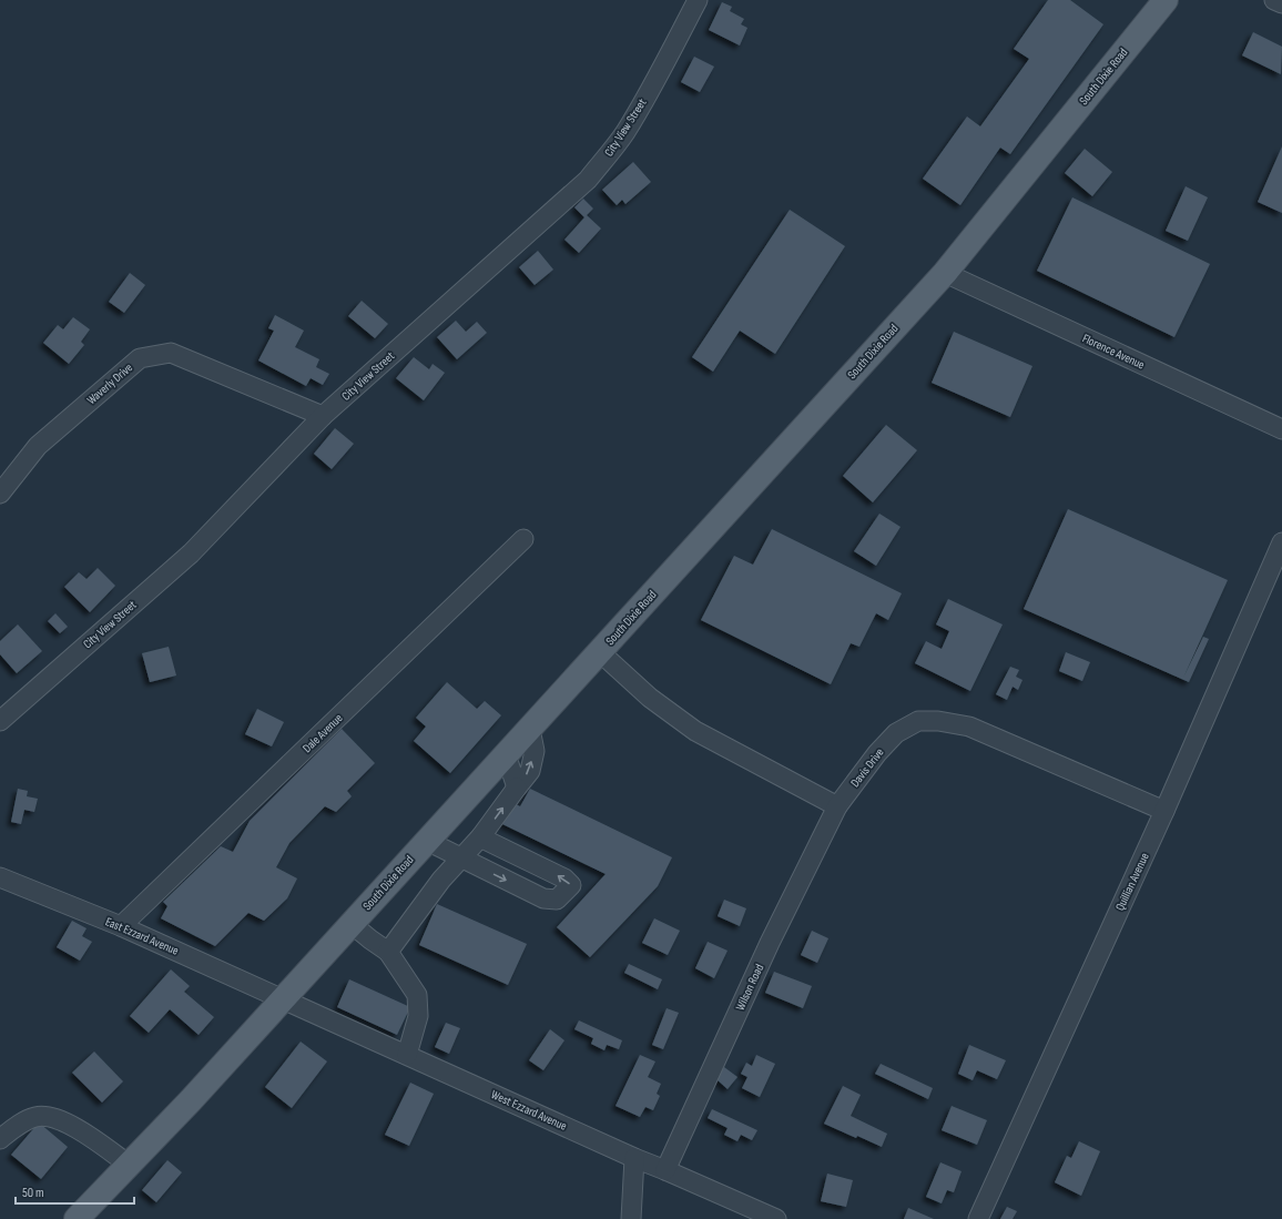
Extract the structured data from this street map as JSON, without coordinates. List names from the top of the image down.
{
  "streets": {
    "main road": ["South Dixie Road"],
    "street": [
      "City View Street",
      "Florence Avenue",
      "Waverly Drive",
      "Dale Avenue",
      "Davis Drive",
      "Quillian Avenue",
      "East Ezzard Avenue",
      "Wilson Road",
      "West Ezzard Avenue"
    ]
  },
  "crossings": [
    ["South Dixie Road", "Florence Avenue"],
    ["South Dixie Road", "East Ezzard Avenue"],
    ["South Dixie Road", "West Ezzard Avenue"],
    ["City View Street", "Waverly Drive"],
    ["Dale Avenue", "East Ezzard Avenue"],
    ["Davis Drive", "Quillian Avenue"],
    ["Davis Drive", "Wilson Road"],
    ["East Ezzard Avenue", "West Ezzard Avenue"],
    ["Wilson Road", "West Ezzard Avenue"]
  ],
  "scale_bar": "50 m"
}
